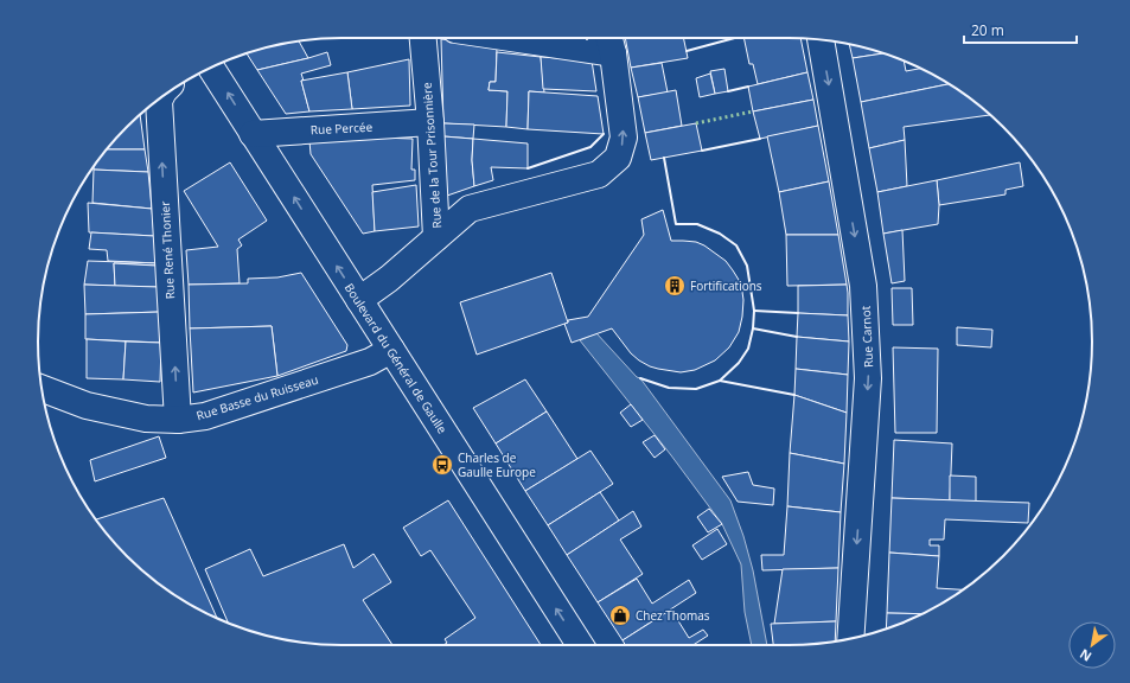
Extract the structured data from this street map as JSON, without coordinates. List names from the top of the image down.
{
  "streets": {
    "street": [
      "Rue Percée",
      "Rue de la Tour Prisonnière",
      "Rue René Thonier",
      "Rue Carnot",
      "Boulevard du Général de Gaulle",
      "Rue Basse du Ruisseau"
    ]
  },
  "crossings": [
    ["Rue Percée", "Rue de la Tour Prisonnière"],
    ["Rue Percée", "Boulevard du Général de Gaulle"],
    ["Rue de la Tour Prisonnière", "Boulevard du Général de Gaulle"],
    ["Rue René Thonier", "Rue Basse du Ruisseau"],
    ["Boulevard du Général de Gaulle", "Rue Basse du Ruisseau"]
  ],
  "one_way": ["Rue René Thonier", "Rue Carnot", "Boulevard du Général de Gaulle"],
  "places": {
    "building": ["Fortifications"],
    "bus stop": ["Charles de Gaulle Europe"],
    "shop": ["Chez Thomas"]
  },
  "scale_bar": "20 m",
  "north": "bottom left"
}
